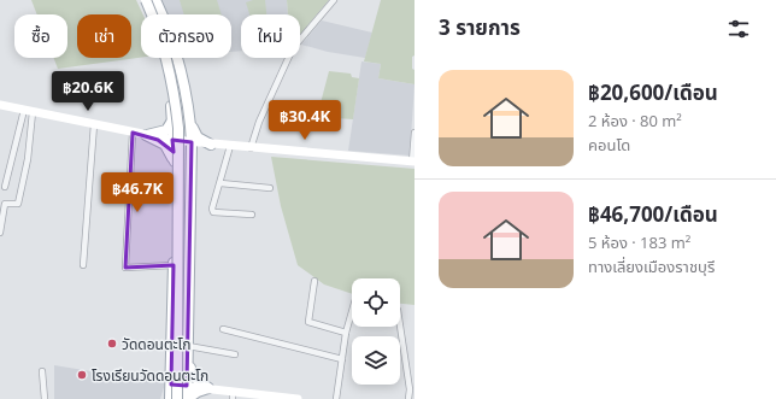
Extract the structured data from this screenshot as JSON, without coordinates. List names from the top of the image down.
{
  "places": ["วัดดอนตะโก", "โรงเรียนวัดดอนตะโก"],
  "page": {
    "heading": "3 รายการ",
    "chip": [
      "ซื้อ",
      "เช่า",
      "ตัวกรอง",
      "ใหม่"
    ],
    "list": [
      {
        "name": "฿20,600/เดือน",
        "note": "2 ห้อง · 80 m² · คอนโด"
      },
      {
        "name": "฿46,700/เดือน",
        "note": "5 ห้อง · 183 m² · ทางเลี่ยงเมืองราชบุรี"
      }
    ],
    "price": ["฿20.6K", "฿30.4K", "฿46.7K"]
  }
}
